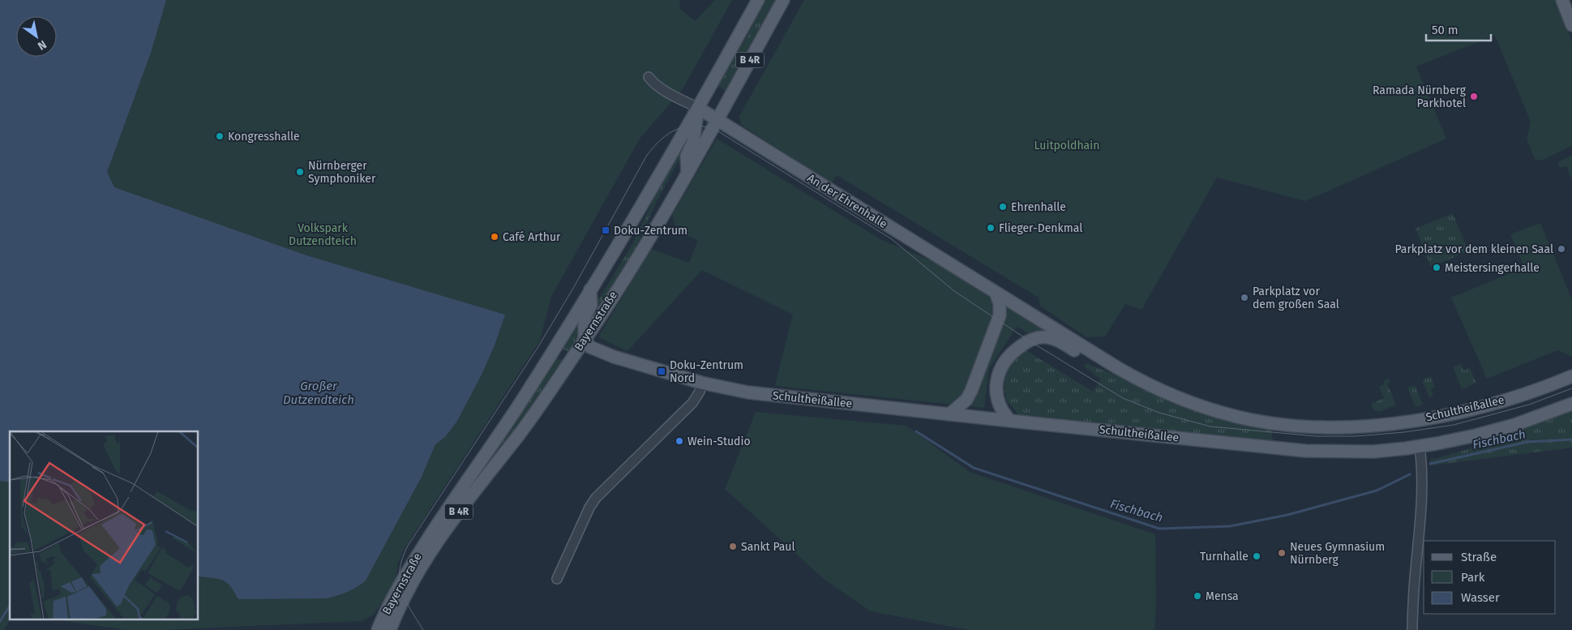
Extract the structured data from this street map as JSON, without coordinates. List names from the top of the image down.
{
  "streets": {
    "main road": [
      "B 4R",
      "An der Ehrenhalle",
      "Bayernstraße",
      "Schultheißallee"
    ]
  },
  "crossings": [
    ["B 4R", "An der Ehrenhalle"],
    ["B 4R", "Bayernstraße"],
    ["An der Ehrenhalle", "Bayernstraße"],
    ["An der Ehrenhalle", "Schultheißallee"],
    ["Bayernstraße", "Schultheißallee"]
  ],
  "water": ["Großer Dutzendteich", "Fischbach"],
  "parks": ["Luitpoldhain", "Volkspark Dutzendteich"],
  "places": {
    "other": [
      "Ramada Nürnberg Parkhotel",
      "Kongresshalle",
      "Nürnberger Symphoniker",
      "Ehrenhalle",
      "Flieger-Denkmal",
      "Café Arthur",
      "Parkplatz vor dem kleinen Saal",
      "Meistersingerhalle",
      "Parkplatz vor dem großen Saal",
      "Wein-Studio",
      "Sankt Paul",
      "Neues Gymnasium Nürnberg",
      "Turnhalle",
      "Mensa"
    ],
    "transit": ["Doku-Zentrum", "Doku-Zentrum Nord"]
  },
  "legend": ["Straße", "Park", "Wasser"],
  "scale_bar": "50 m",
  "north": "bottom right"
}
